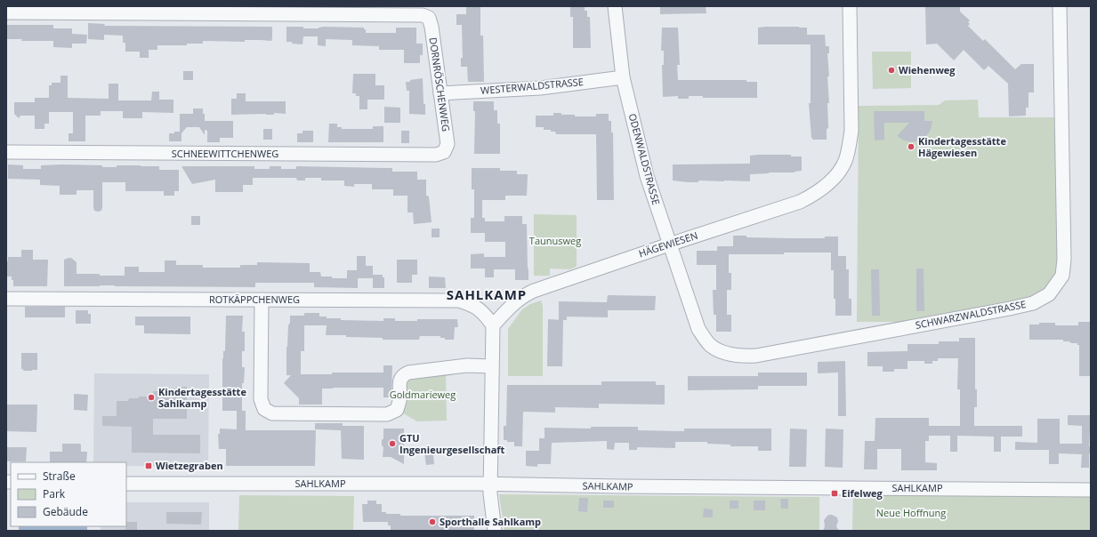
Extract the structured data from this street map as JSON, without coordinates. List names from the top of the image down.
{
  "streets": {
    "street": [
      "DORNRÖSCHENWEG",
      "WESTERWALDSTRASSE",
      "SCHNEEWITTCHENWEG",
      "ODENWALDSTRASSE",
      "HÄGEWIESEN",
      "ROTKÄPPCHENWEG",
      "SCHWARZWALDSTRASSE",
      "SAHLKAMP"
    ]
  },
  "crossings": [
    ["DORNRÖSCHENWEG", "WESTERWALDSTRASSE"],
    ["DORNRÖSCHENWEG", "SCHNEEWITTCHENWEG"],
    ["WESTERWALDSTRASSE", "ODENWALDSTRASSE"],
    ["ODENWALDSTRASSE", "HÄGEWIESEN"],
    ["ODENWALDSTRASSE", "SCHWARZWALDSTRASSE"],
    ["HÄGEWIESEN", "ROTKÄPPCHENWEG"]
  ],
  "districts": ["SAHLKAMP"],
  "parks": ["Taunusweg", "Goldmarieweg", "Neue Hoffnung"],
  "places": {
    "other": [
      "Wiehenweg",
      "Kindertagesstätte Hägewiesen",
      "Kindertagesstätte Sahlkamp",
      "GTU Ingenieurgesellschaft",
      "Sporthalle Sahlkamp"
    ],
    "transit": ["Wietzegraben", "Eifelweg"]
  },
  "legend": ["Straße", "Park", "Gebäude"]
}
